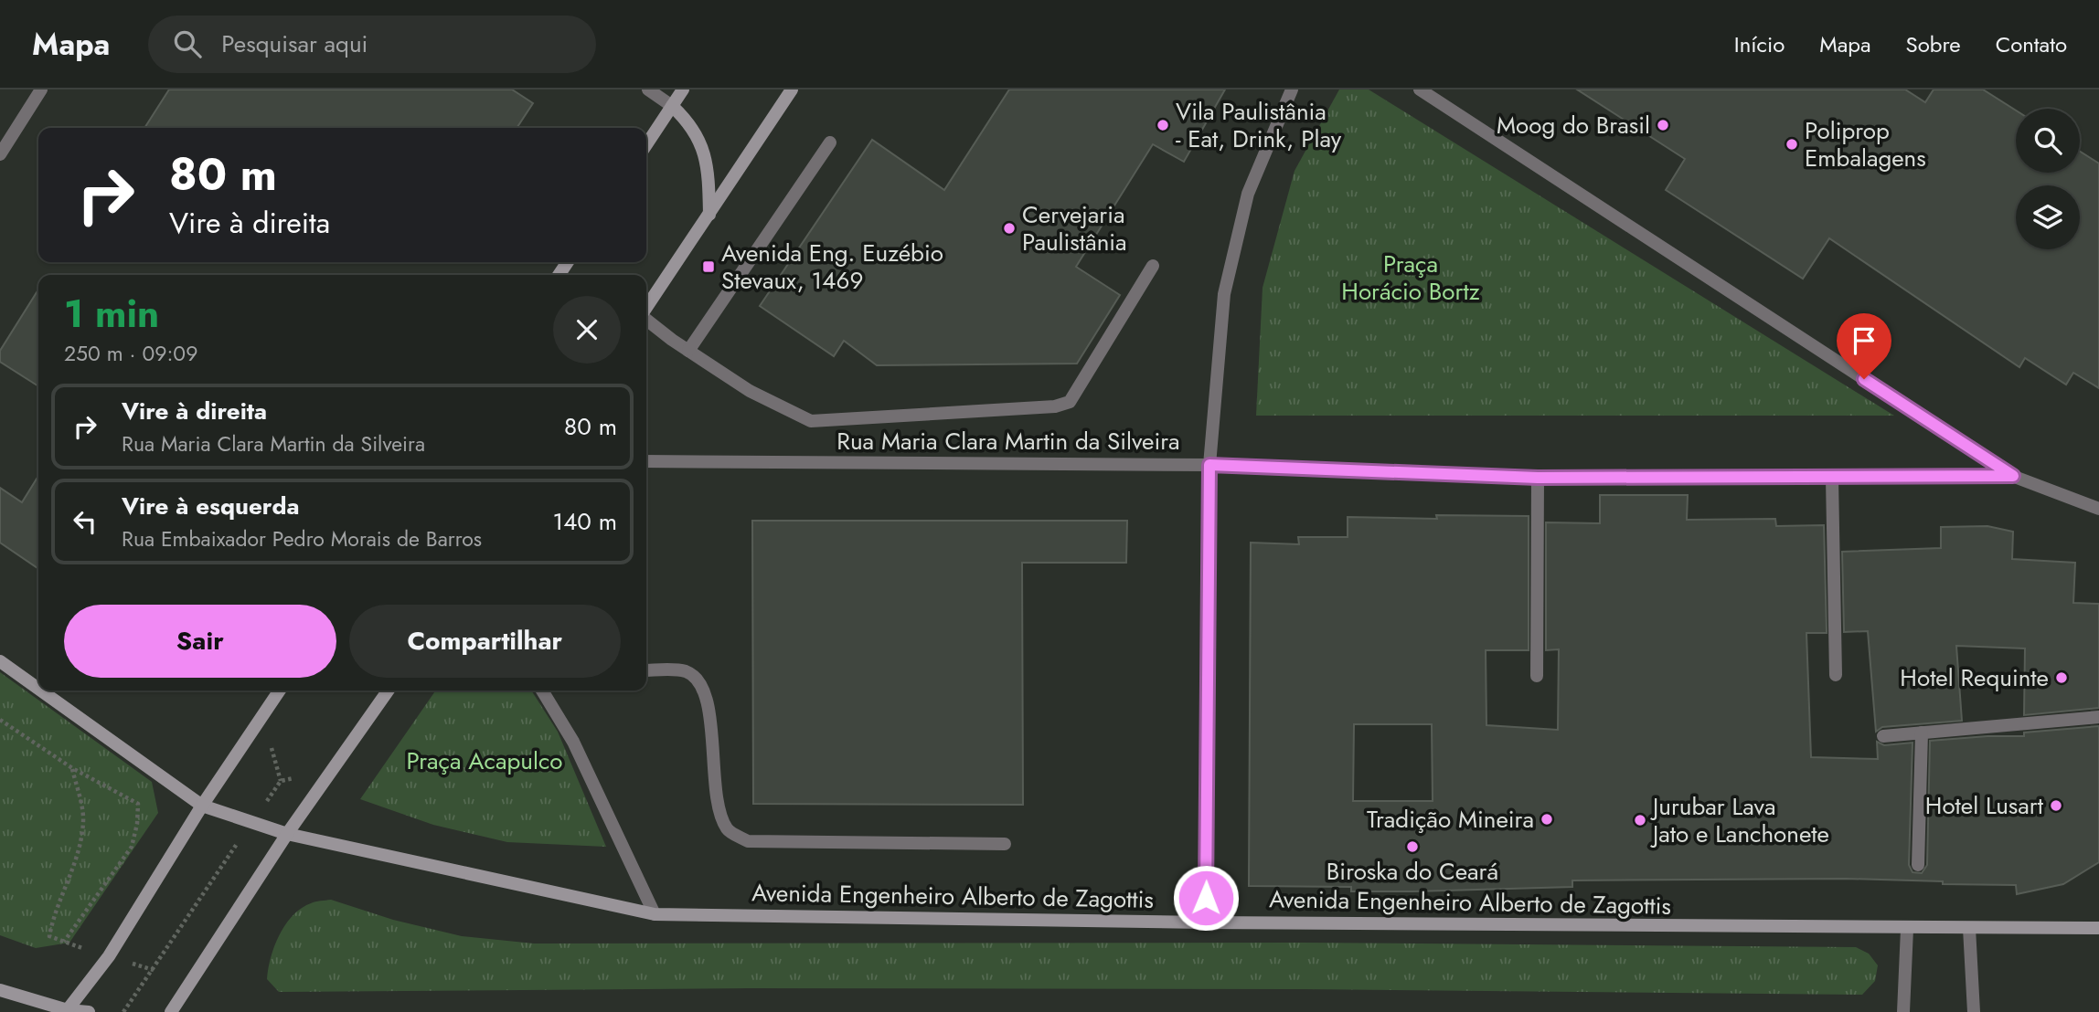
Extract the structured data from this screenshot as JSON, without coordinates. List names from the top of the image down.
{
  "streets": {
    "main road": ["Avenida Engenheiro Alberto de Zagottis"],
    "street": ["Rua Maria Clara Martin da Silveira"]
  },
  "parks": ["Praça Horácio Bortz", "Praça Acapulco"],
  "places": {
    "other": [
      "Vila Paulistânia - Eat, Drink, Play",
      "Moog do Brasil",
      "Poliprop Embalagens",
      "Cervejaria Paulistânia",
      "Hotel Requinte",
      "Hotel Lusart",
      "Tradição Mineira",
      "Jurubar Lava Jato e Lanchonete",
      "Biroska do Ceará"
    ],
    "transit": ["Avenida Eng. Euzébio Stevaux, 1469"]
  },
  "page": {
    "header": "Mapa",
    "search": "Pesquisar aqui",
    "nav": [
      "Início",
      "Mapa",
      "Sobre",
      "Contato"
    ],
    "turn": ["80 m", "Vire à direita"],
    "heading": ["1 min", "250 m · 09:09"],
    "list": [
      {
        "name": "Vire à direita",
        "note": "Rua Maria Clara Martin da Silveira",
        "value": "80 m"
      },
      {
        "name": "Vire à esquerda",
        "note": "Rua Embaixador Pedro Morais de Barros",
        "value": "140 m"
      }
    ],
    "buttons": ["Sair", "Compartilhar"]
  }
}
